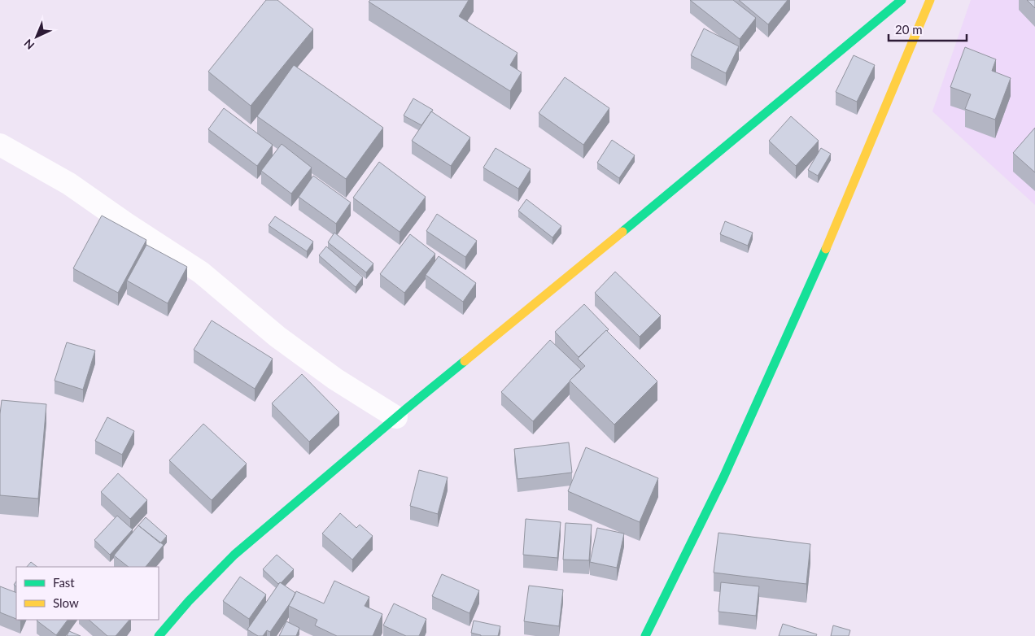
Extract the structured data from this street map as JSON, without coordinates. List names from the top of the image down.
{
  "legend": ["Fast", "Slow"],
  "scale_bar": "20 m",
  "north": "bottom left"
}
